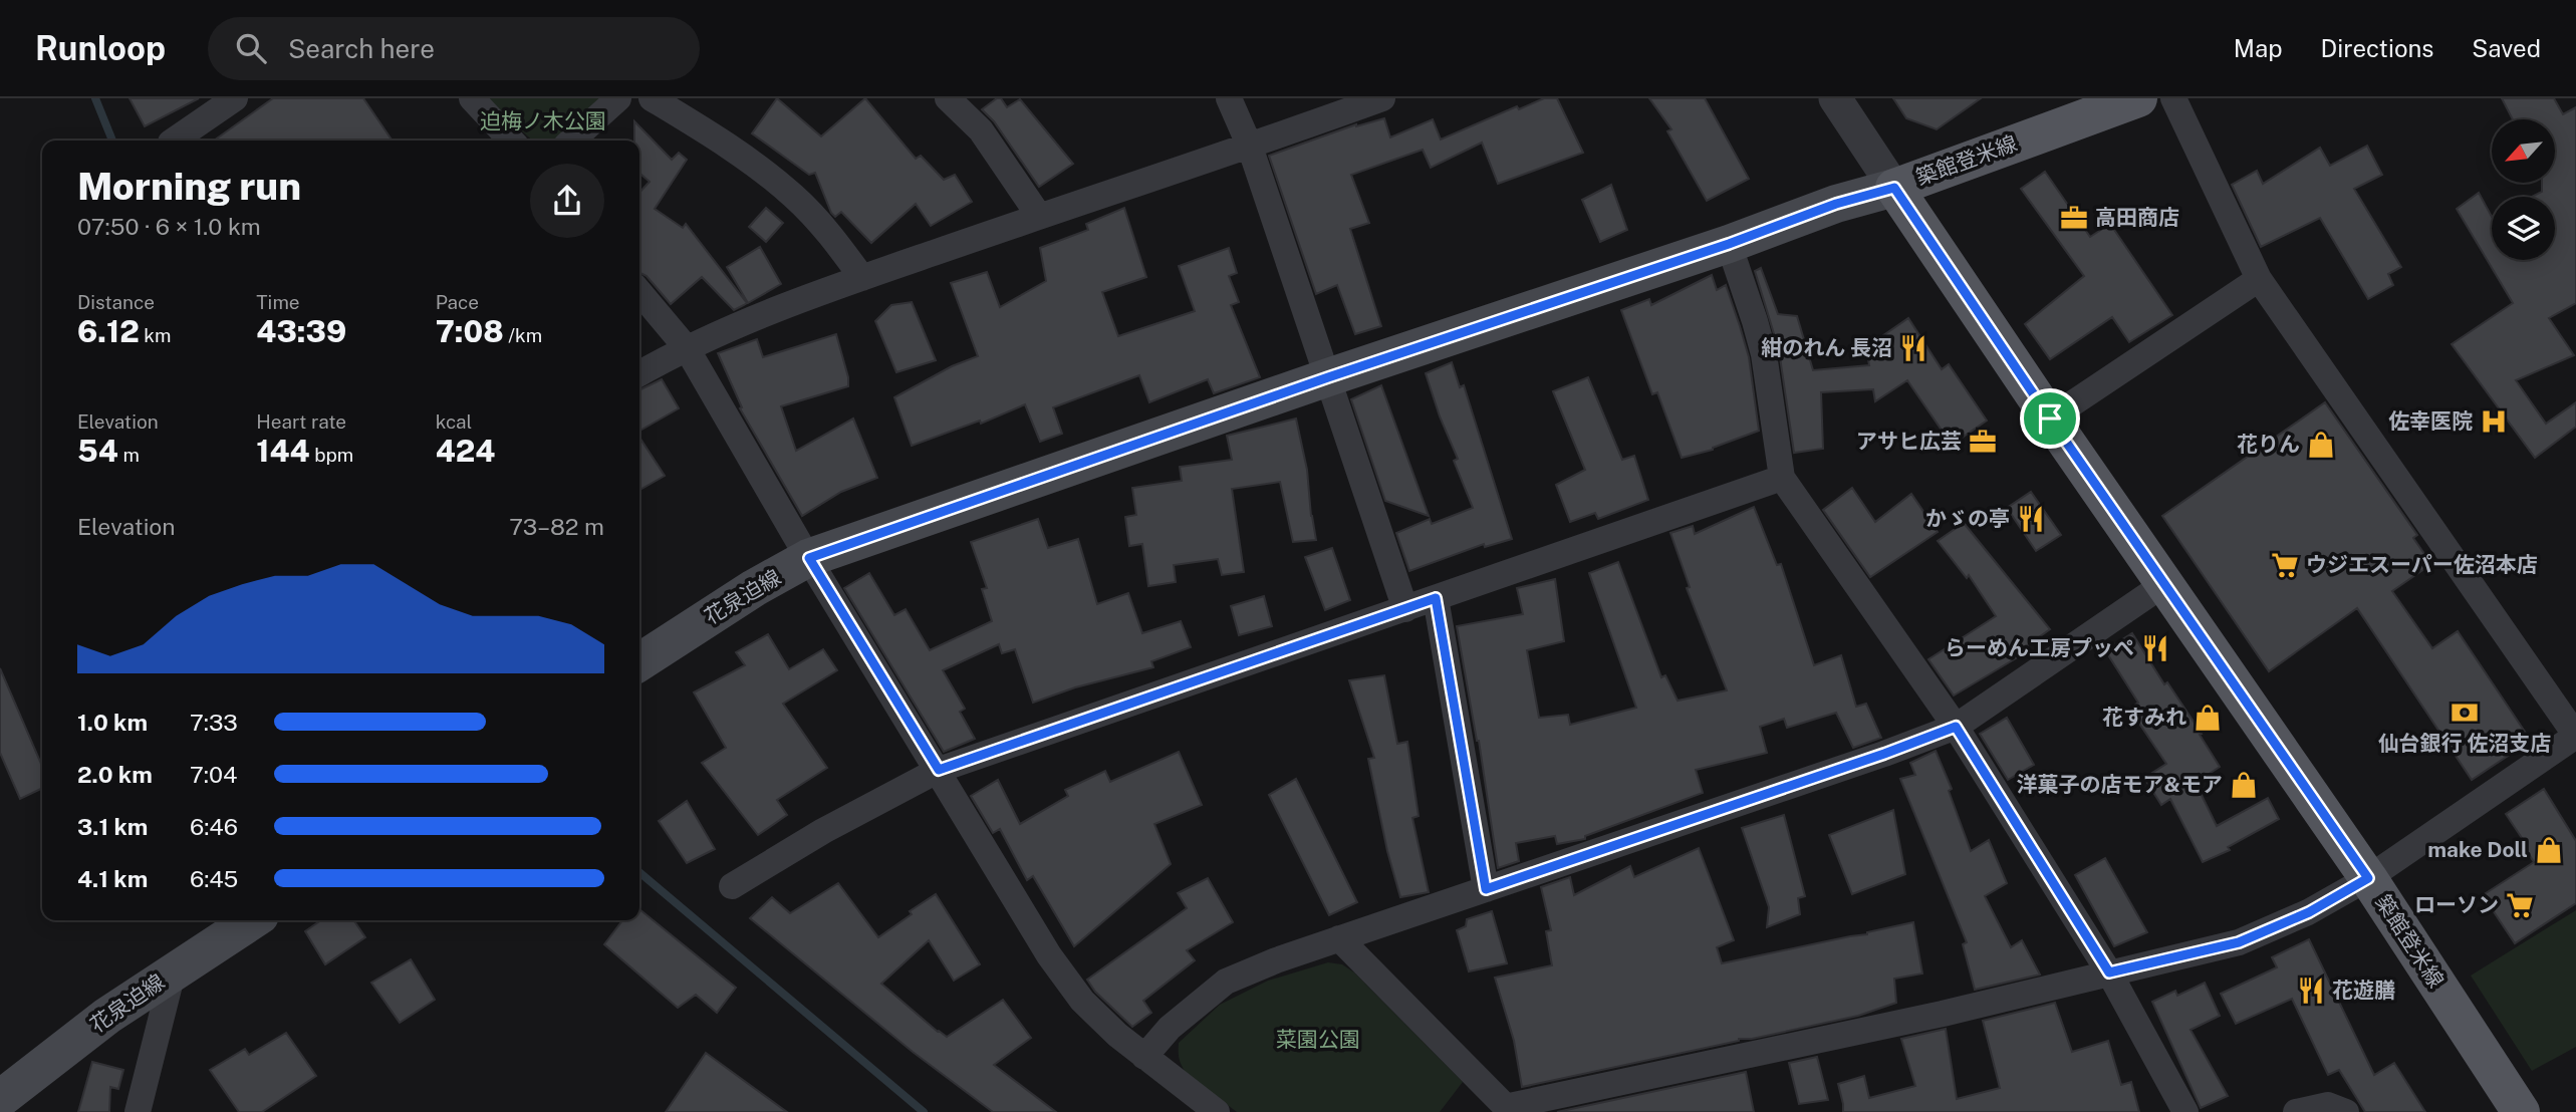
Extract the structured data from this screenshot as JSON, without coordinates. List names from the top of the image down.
{
  "streets": {
    "main road": ["築館登米線", "花泉迫線"]
  },
  "crossings": [
    ["築館登米線", "花泉迫線"]
  ],
  "parks": ["迫梅ノ木公園", "菜園公園"],
  "places": {
    "office": ["高田商店", "アサヒ広芸"],
    "restaurant": [
      "紺のれん 長沼",
      "かゞの亭",
      "らーめん工房プッぺ",
      "花遊膳"
    ],
    "hospital": ["佐幸医院"],
    "shop": [
      "花りん",
      "花すみれ",
      "洋菓子の店モア&モア",
      "make Doll"
    ],
    "supermarket": ["ウジエスーパー佐沼本店", "ローソン"],
    "bank": ["仙台銀行 佐沼支店"]
  },
  "north": "bottom left",
  "page": {
    "header": "Runloop",
    "search": "Search here",
    "nav": ["Map", "Directions", "Saved"],
    "heading": ["Morning run", "07:50 · 6 × 1.0 km"],
    "stats": [
      ["Distance", "6.12 km"],
      ["Time", "43:39"],
      ["Pace", "7:08 /km"],
      ["Elevation", "54 m"],
      ["Heart rate", "144 bpm"],
      ["kcal", "424"]
    ],
    "chart": ["Elevation", "73–82 m"],
    "list": [
      {
        "name": "1.0 km",
        "note": "7:33"
      },
      {
        "name": "2.0 km",
        "note": "7:04"
      },
      {
        "name": "3.1 km",
        "note": "6:46"
      },
      {
        "name": "4.1 km",
        "note": "6:45"
      }
    ]
  }
}
